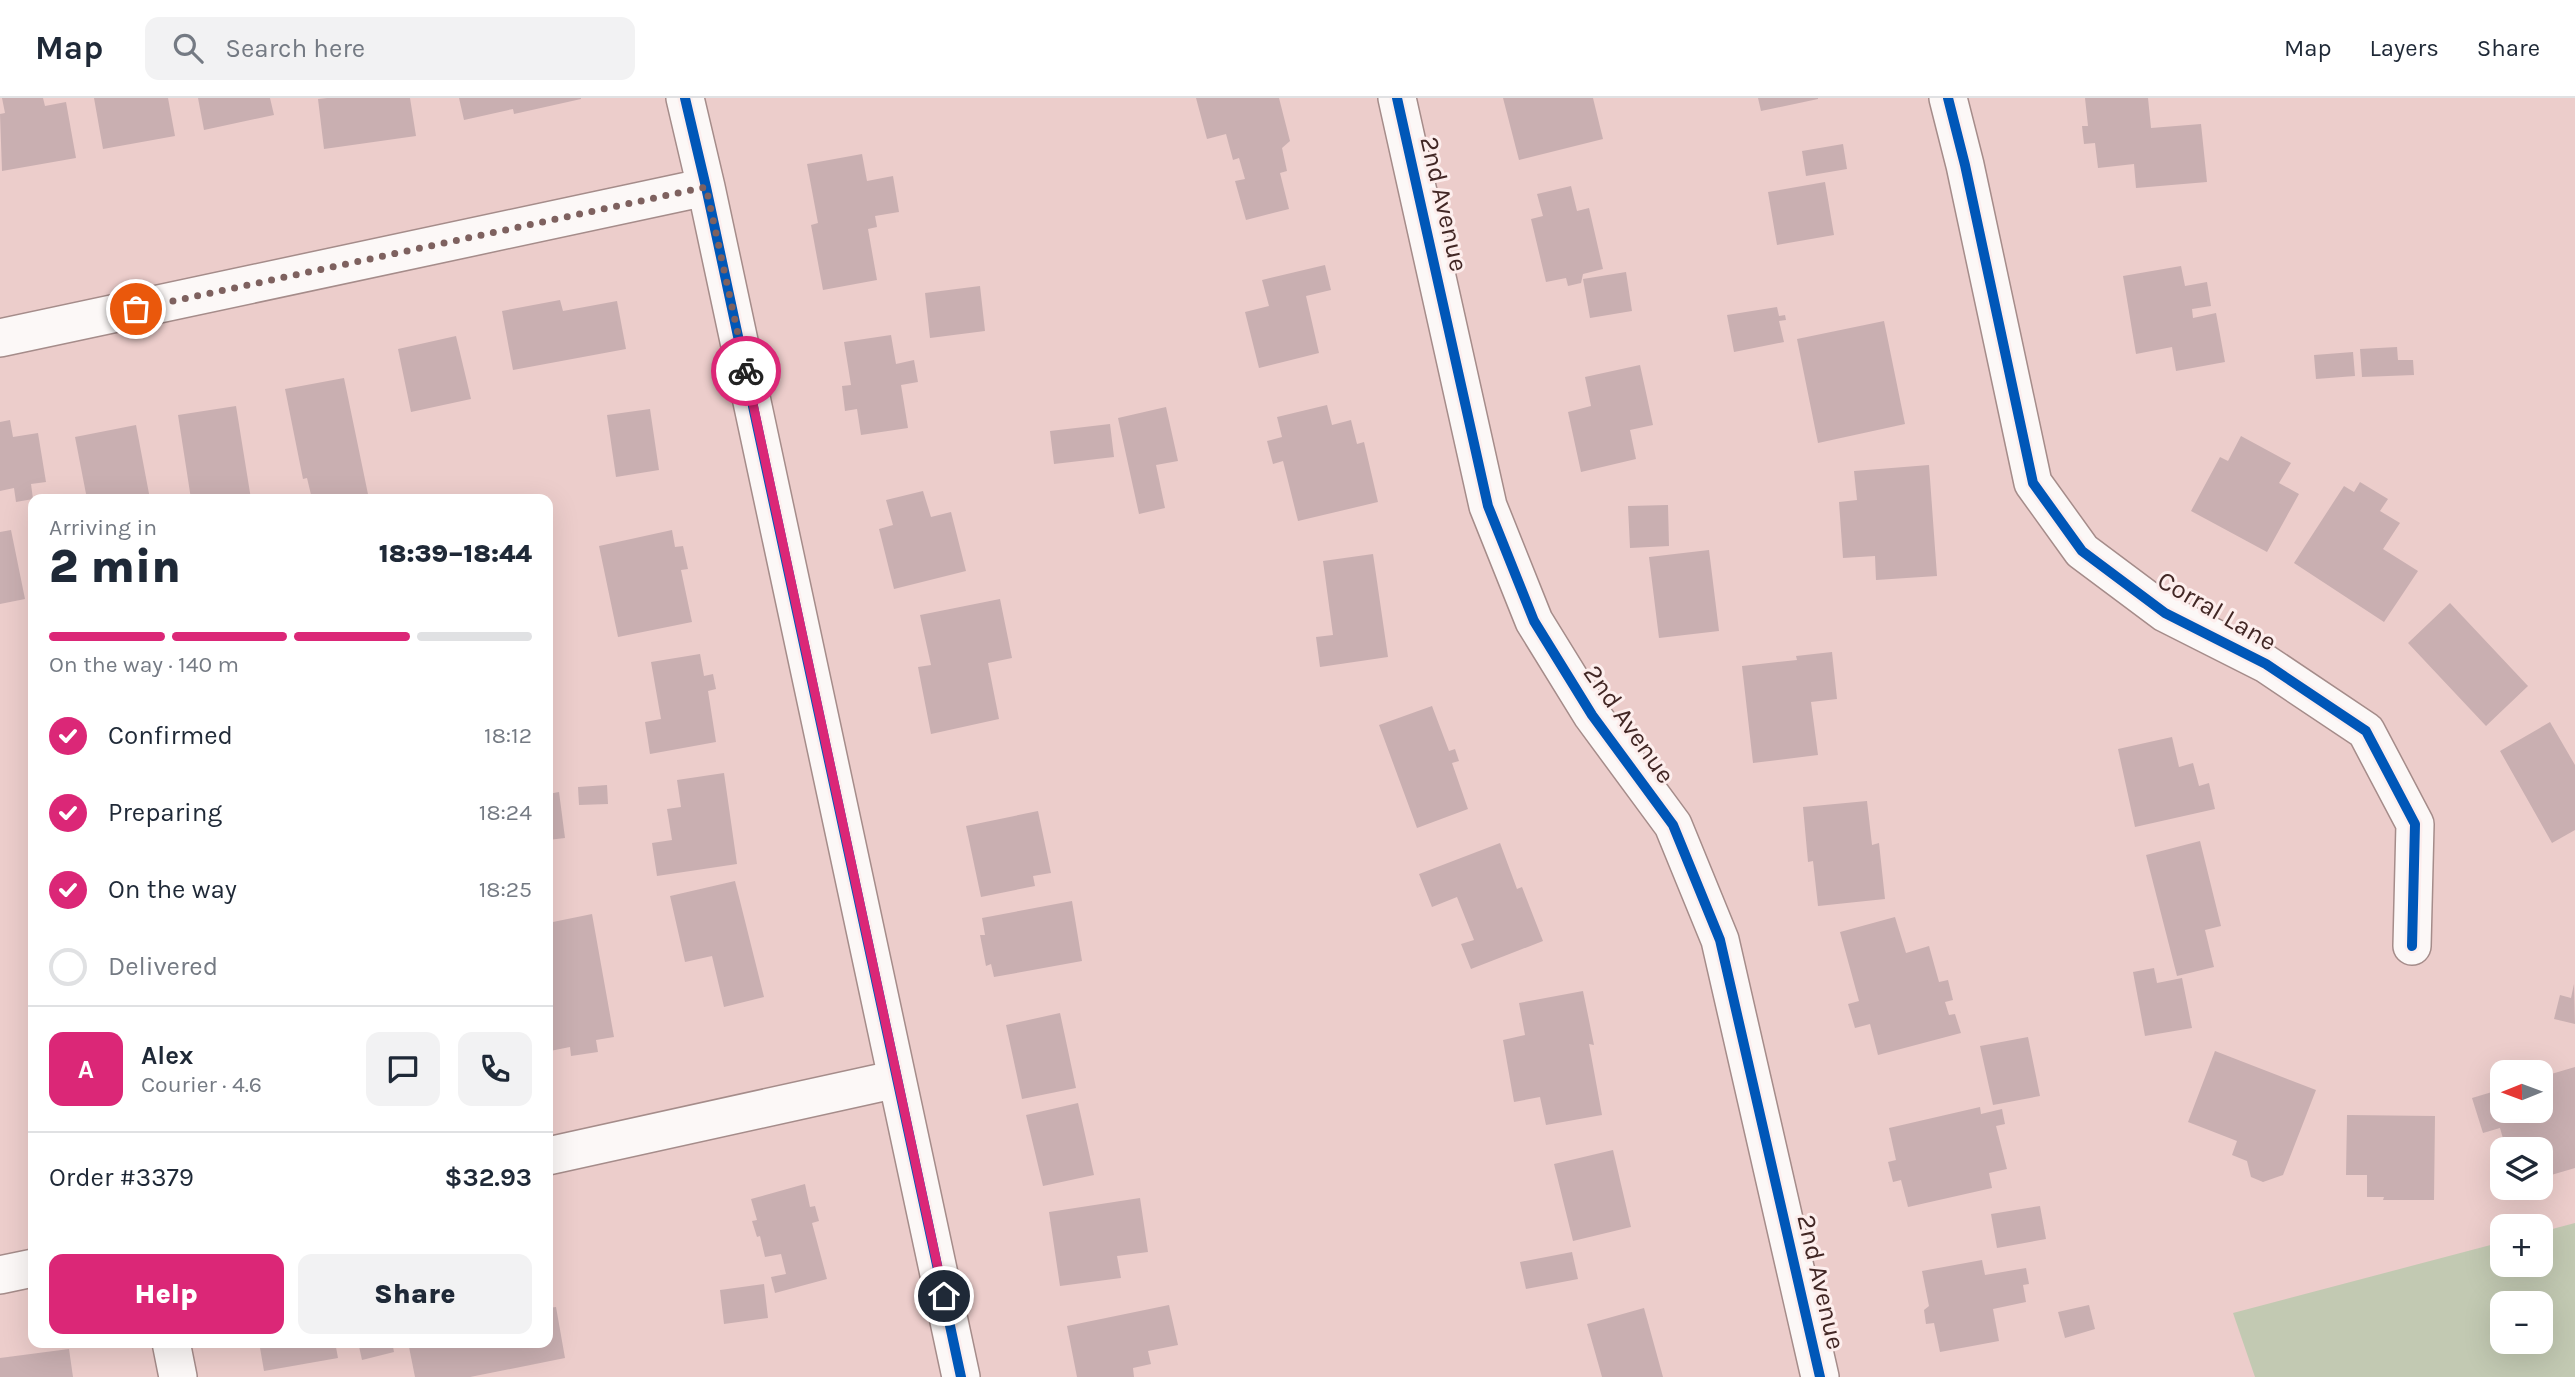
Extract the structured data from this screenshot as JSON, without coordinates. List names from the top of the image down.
{
  "streets": {
    "street": ["2nd Avenue", "Corral Lane"]
  },
  "north": "left",
  "page": {
    "header": "Map",
    "search": "Search here",
    "nav": ["Map", "Layers", "Share"],
    "heading": ["2 min", "Arriving in", "18:39–18:44"],
    "panel": [
      "Alex",
      "Courier · 4.6",
      "Order #3379",
      "$32.93"
    ],
    "bar": "On the way · 140 m",
    "list": [
      ["Confirmed", "18:12"],
      ["Preparing", "18:24"],
      ["On the way", "18:25"],
      "Delivered"
    ],
    "round": "A",
    "map_buttons": ["+", "−"],
    "buttons": ["Help", "Share"]
  }
}
